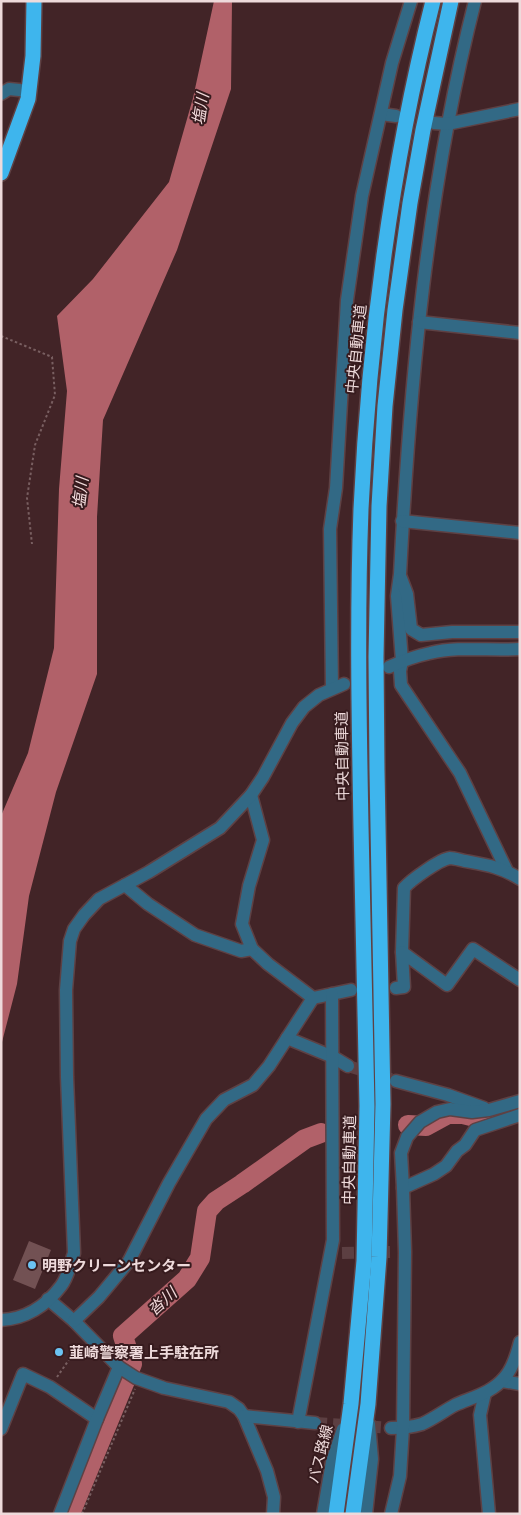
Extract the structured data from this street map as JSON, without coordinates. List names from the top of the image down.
{
  "streets": {
    "highway": ["中央自動車道"],
    "street": ["バス路線"]
  },
  "crossings": [
    ["中央自動車道", "バス路線"]
  ],
  "water": ["塩川", "沓川"],
  "places": ["明野クリーンセンター", "韮崎警察署上手駐在所"]
}
